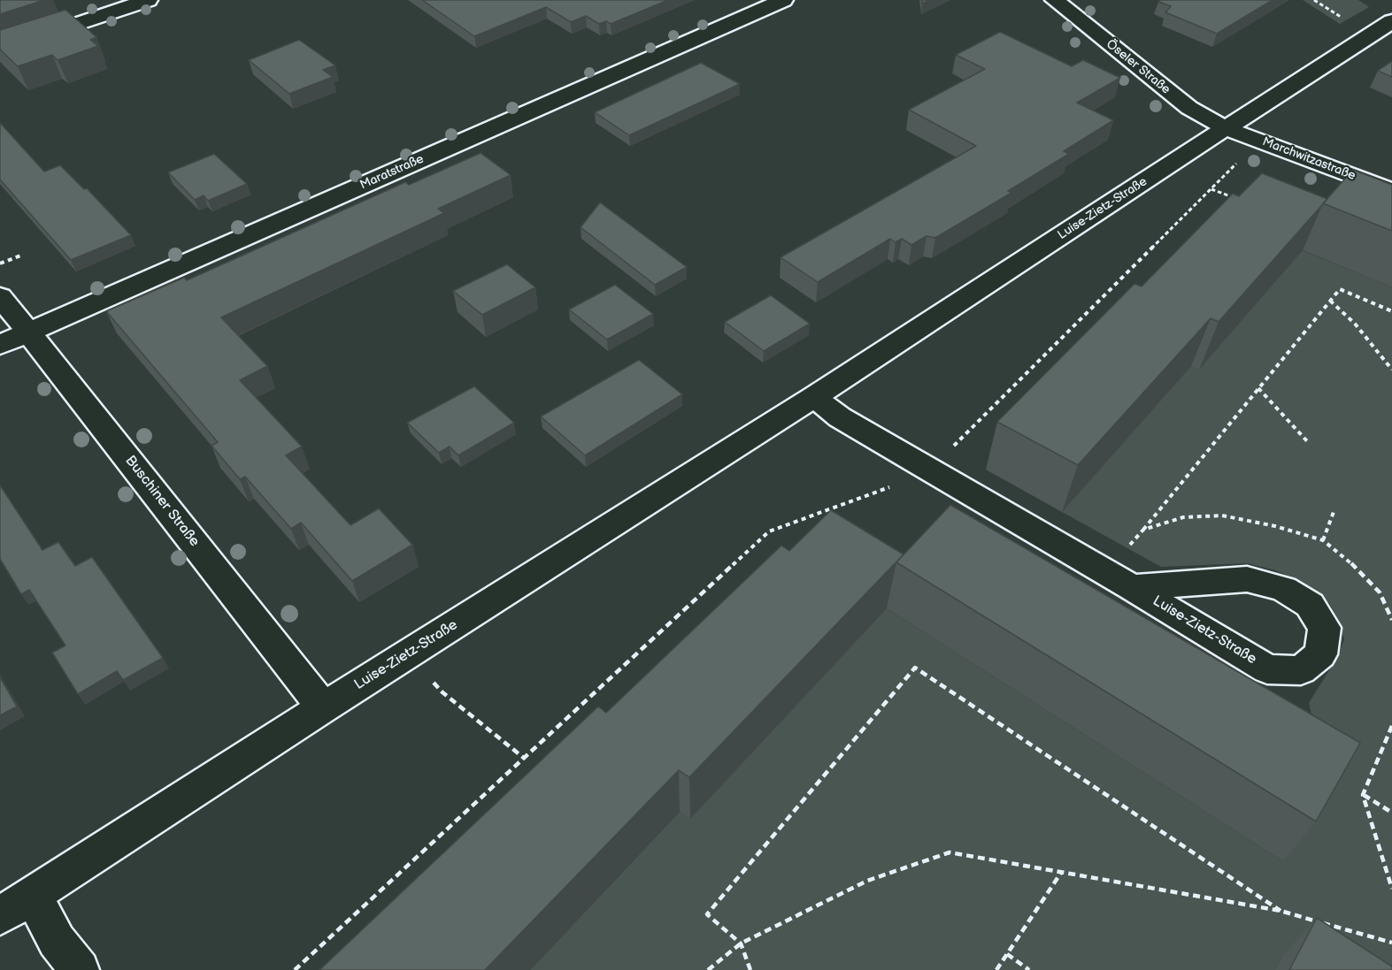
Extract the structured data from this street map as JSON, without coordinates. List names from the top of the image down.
{
  "streets": {
    "street": [
      "Öseler Straße",
      "Marchwitzastraße",
      "Maratstraße",
      "Luise-Zietz-Straße",
      "Buschiner Straße"
    ]
  },
  "crossings": [
    ["Öseler Straße", "Marchwitzastraße"],
    ["Öseler Straße", "Luise-Zietz-Straße"],
    ["Marchwitzastraße", "Luise-Zietz-Straße"],
    ["Maratstraße", "Buschiner Straße"],
    ["Luise-Zietz-Straße", "Buschiner Straße"]
  ]
}
